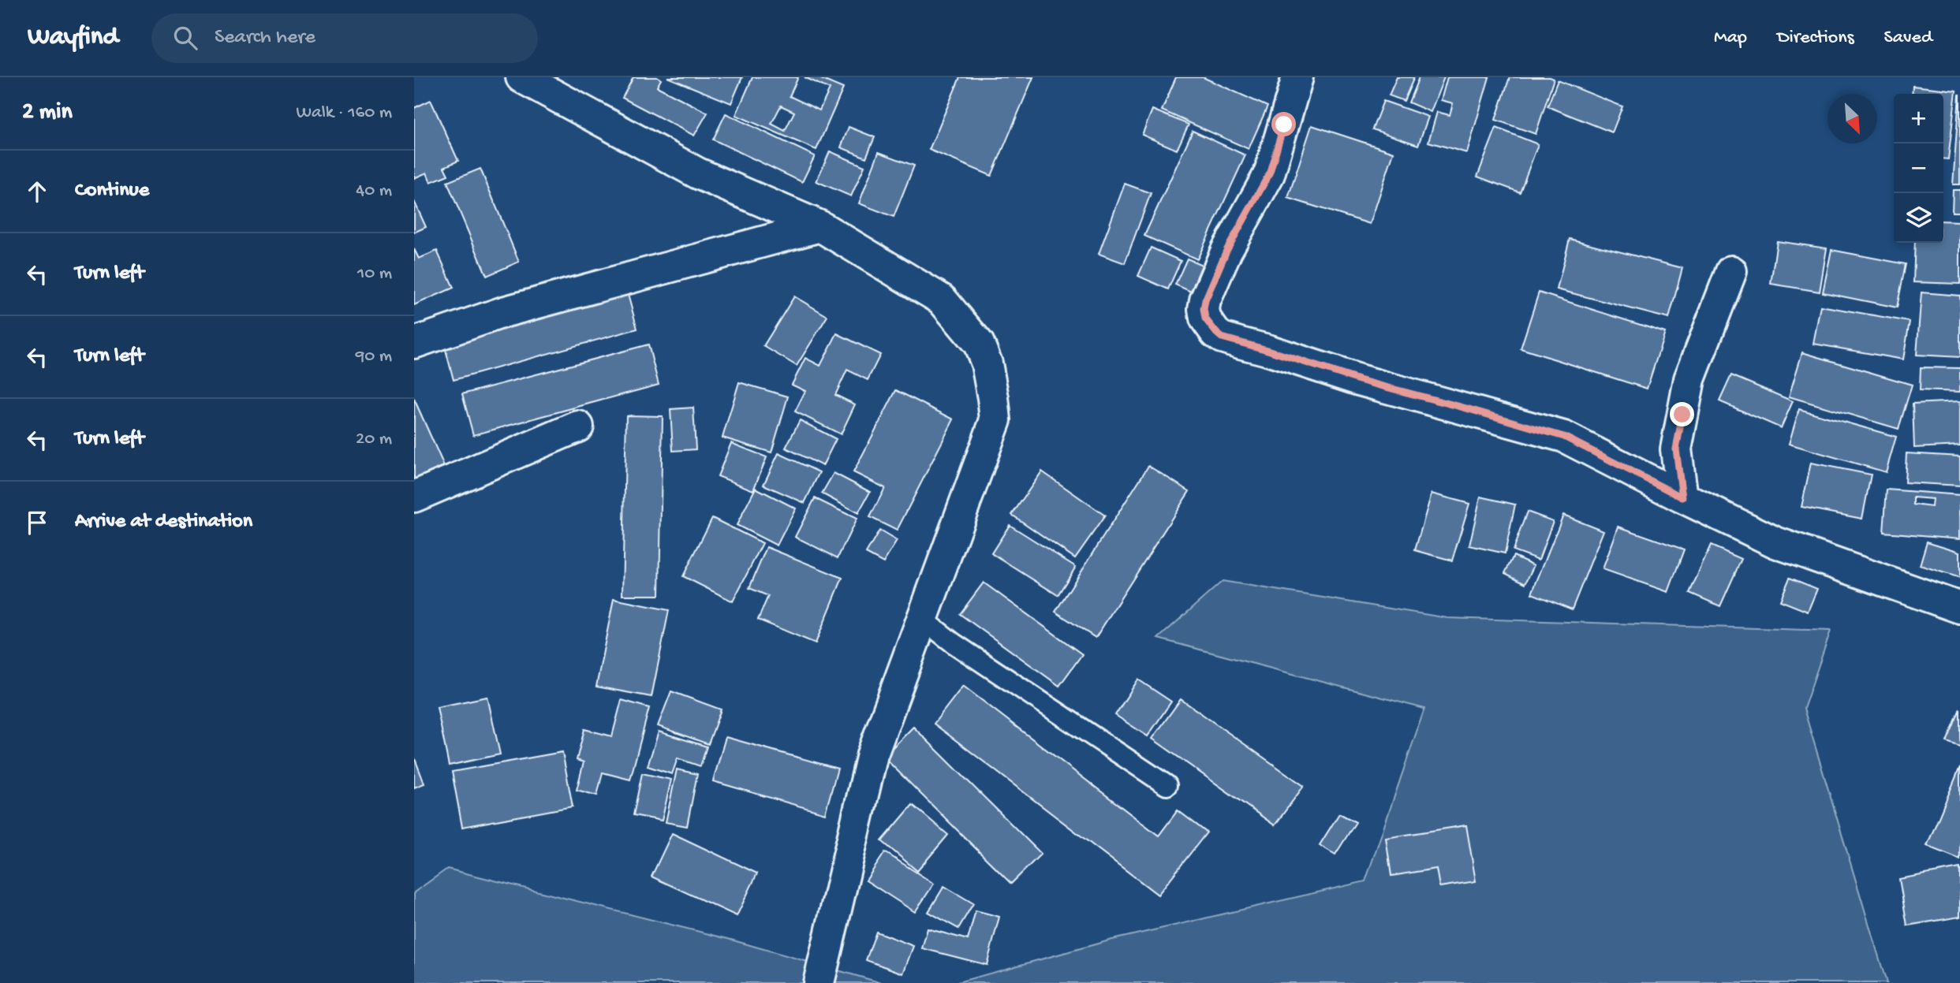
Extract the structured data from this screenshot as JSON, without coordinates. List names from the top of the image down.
{
  "north": "bottom right",
  "page": {
    "header": "Wayfind",
    "search": "Search here",
    "nav": ["Map", "Directions", "Saved"],
    "heading": ["2 min", "Walk · 160 m"],
    "map_buttons": ["+", "−"],
    "list": [
      ["Continue", "40 m"],
      ["Turn left", "10 m"],
      ["Turn left", "90 m"],
      ["Turn left", "20 m"],
      "Arrive at destination"
    ]
  }
}
